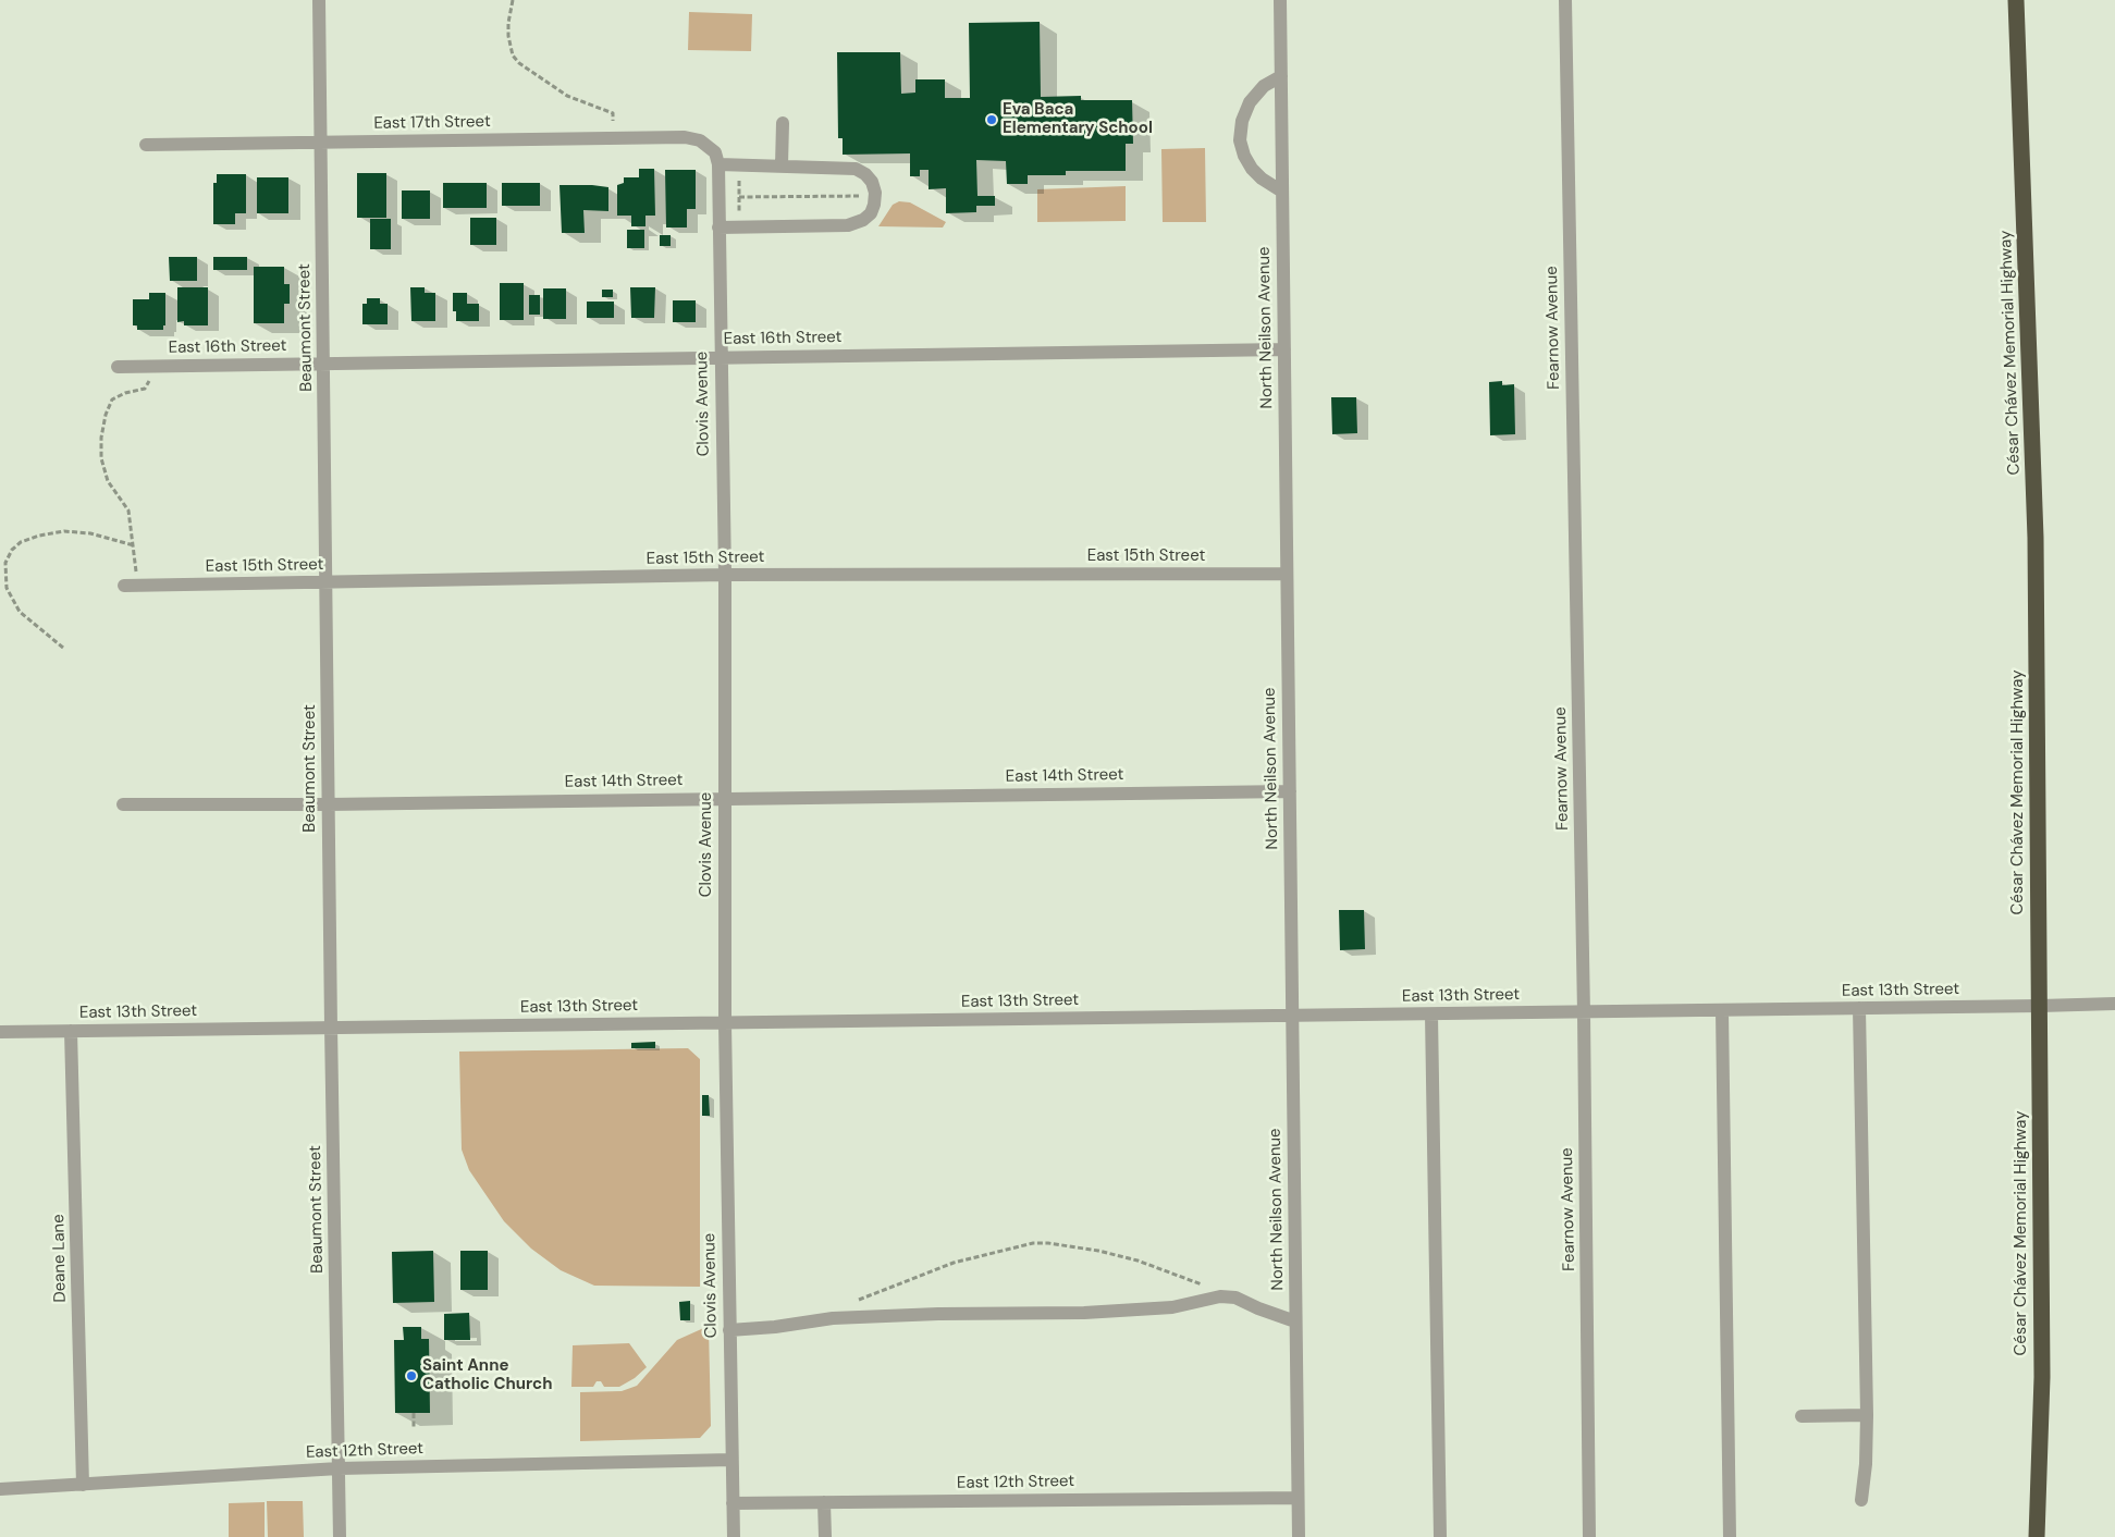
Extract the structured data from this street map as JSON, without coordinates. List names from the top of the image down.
{
  "streets": {
    "highway": ["César Chávez Memorial Highway"],
    "street": [
      "East 17th Street",
      "Beaumont Street",
      "North Neilson Avenue",
      "Fearnow Avenue",
      "East 16th Street",
      "Clovis Avenue",
      "East 15th Street",
      "East 14th Street",
      "East 13th Street",
      "Deane Lane",
      "East 12th Street"
    ]
  },
  "crossings": [
    ["East 17th Street", "Beaumont Street"],
    ["East 17th Street", "Clovis Avenue"],
    ["Beaumont Street", "East 16th Street"],
    ["Beaumont Street", "East 15th Street"],
    ["Beaumont Street", "East 14th Street"],
    ["Beaumont Street", "East 13th Street"],
    ["Beaumont Street", "East 12th Street"],
    ["North Neilson Avenue", "East 16th Street"],
    ["North Neilson Avenue", "East 15th Street"],
    ["North Neilson Avenue", "East 14th Street"],
    ["North Neilson Avenue", "East 13th Street"],
    ["North Neilson Avenue", "East 12th Street"],
    ["Fearnow Avenue", "East 13th Street"],
    ["East 16th Street", "Clovis Avenue"],
    ["César Chávez Memorial Highway", "East 13th Street"],
    ["Clovis Avenue", "East 15th Street"],
    ["Clovis Avenue", "East 14th Street"],
    ["Clovis Avenue", "East 13th Street"],
    ["Clovis Avenue", "East 12th Street"],
    ["East 13th Street", "Deane Lane"],
    ["Deane Lane", "East 12th Street"]
  ],
  "places": ["Eva Baca Elementary School", "Saint Anne Catholic Church"]
}
